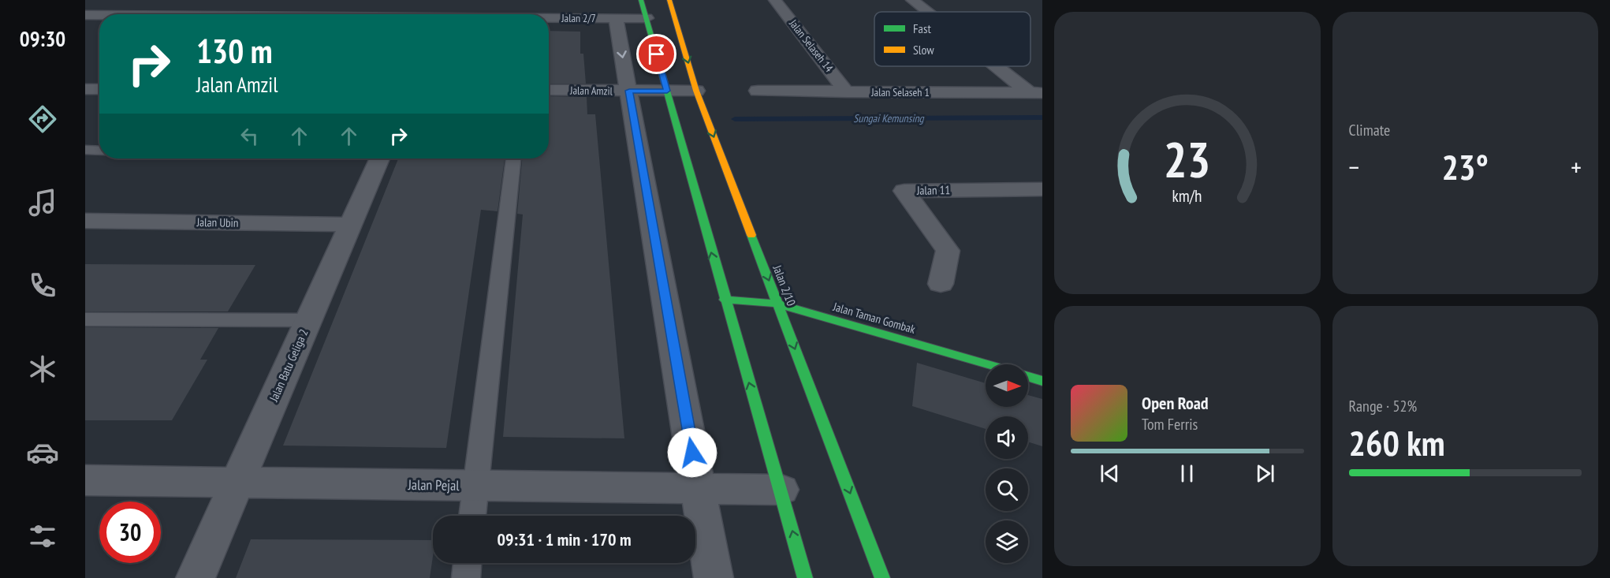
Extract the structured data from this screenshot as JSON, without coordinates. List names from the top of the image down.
{
  "streets": {
    "street": [
      "Jalan 2/7",
      "Jalan Selaseh 14",
      "Jalan Amzil",
      "Jalan Selaseh 1",
      "Jalan 11",
      "Jalan Ubin",
      "Jalan 2/10",
      "Jalan Taman Gombak",
      "Jalan Batu Geliga 2",
      "Jalan Pejal"
    ]
  },
  "crossings": [
    ["Jalan Selaseh 14", "Jalan Selaseh 1"],
    ["Jalan Amzil", "Jalan 2/10"],
    ["Jalan Ubin", "Jalan Batu Geliga 2"],
    ["Jalan 2/10", "Jalan Taman Gombak"],
    ["Jalan Batu Geliga 2", "Jalan Pejal"]
  ],
  "water": ["Sungai Kemunsing"],
  "legend": ["Fast", "Slow"],
  "north": "right",
  "page": {
    "tabs": "09:30",
    "tile": [
      "Climate",
      ["Range · 52%", "260 km"]
    ],
    "turn": ["130 m", "Jalan Amzil"],
    "heat": ["−", "23°", "+"],
    "song": ["Open Road", "Tom Ferris"],
    "limit": "30",
    "trip": "09:31 · 1 min · 170 m",
    "gauge": ["23", "km/h"]
  }
}
